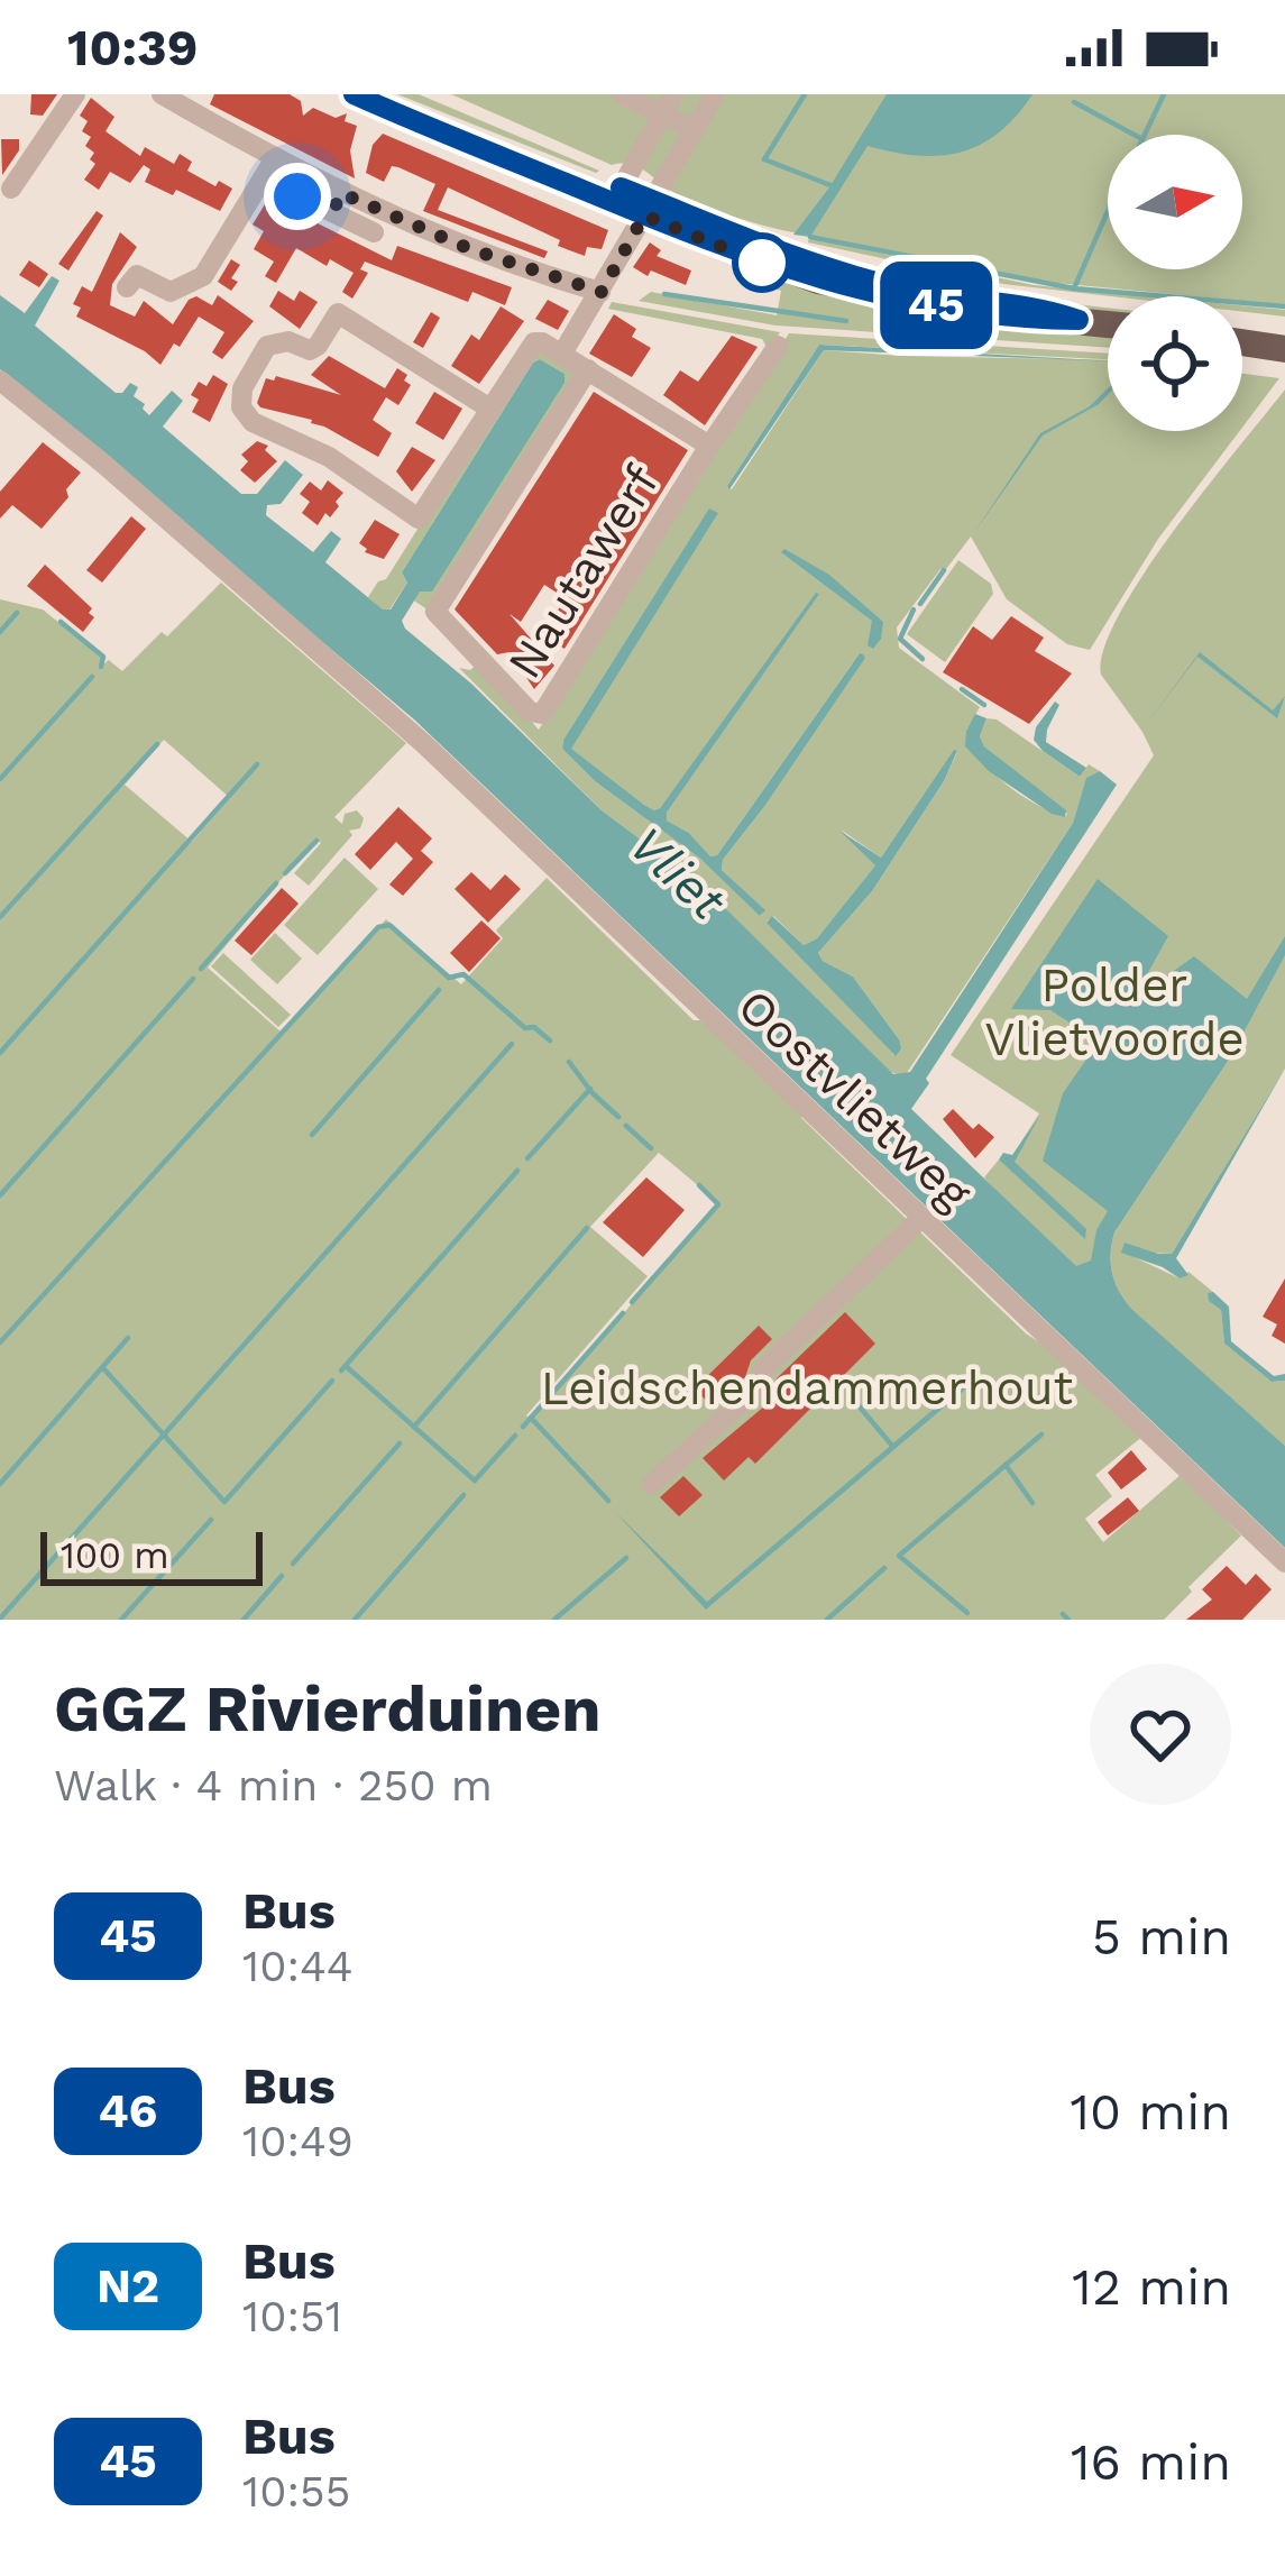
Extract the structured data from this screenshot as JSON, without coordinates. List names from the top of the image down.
{
  "streets": {
    "street": ["Nautawerf", "Oostvlietweg"]
  },
  "water": ["Vliet"],
  "parks": ["Polder Vlietvoorde", "Leidschendammerhout"],
  "lines": ["bus line 45"],
  "scale_bar": "100 m",
  "north": "right",
  "page": {
    "status": "10:39",
    "on_map": "45",
    "scale": "100 m",
    "heading": ["GGZ Rivierduinen", "Walk · 4 min · 250 m"],
    "list": [
      {
        "mark": "45",
        "name": "Bus",
        "note": "10:44",
        "value": "5 min"
      },
      {
        "mark": "46",
        "name": "Bus",
        "note": "10:49",
        "value": "10 min"
      },
      {
        "mark": "N2",
        "name": "Bus",
        "note": "10:51",
        "value": "12 min"
      },
      {
        "mark": "45",
        "name": "Bus",
        "note": "10:55",
        "value": "16 min"
      }
    ]
  }
}
